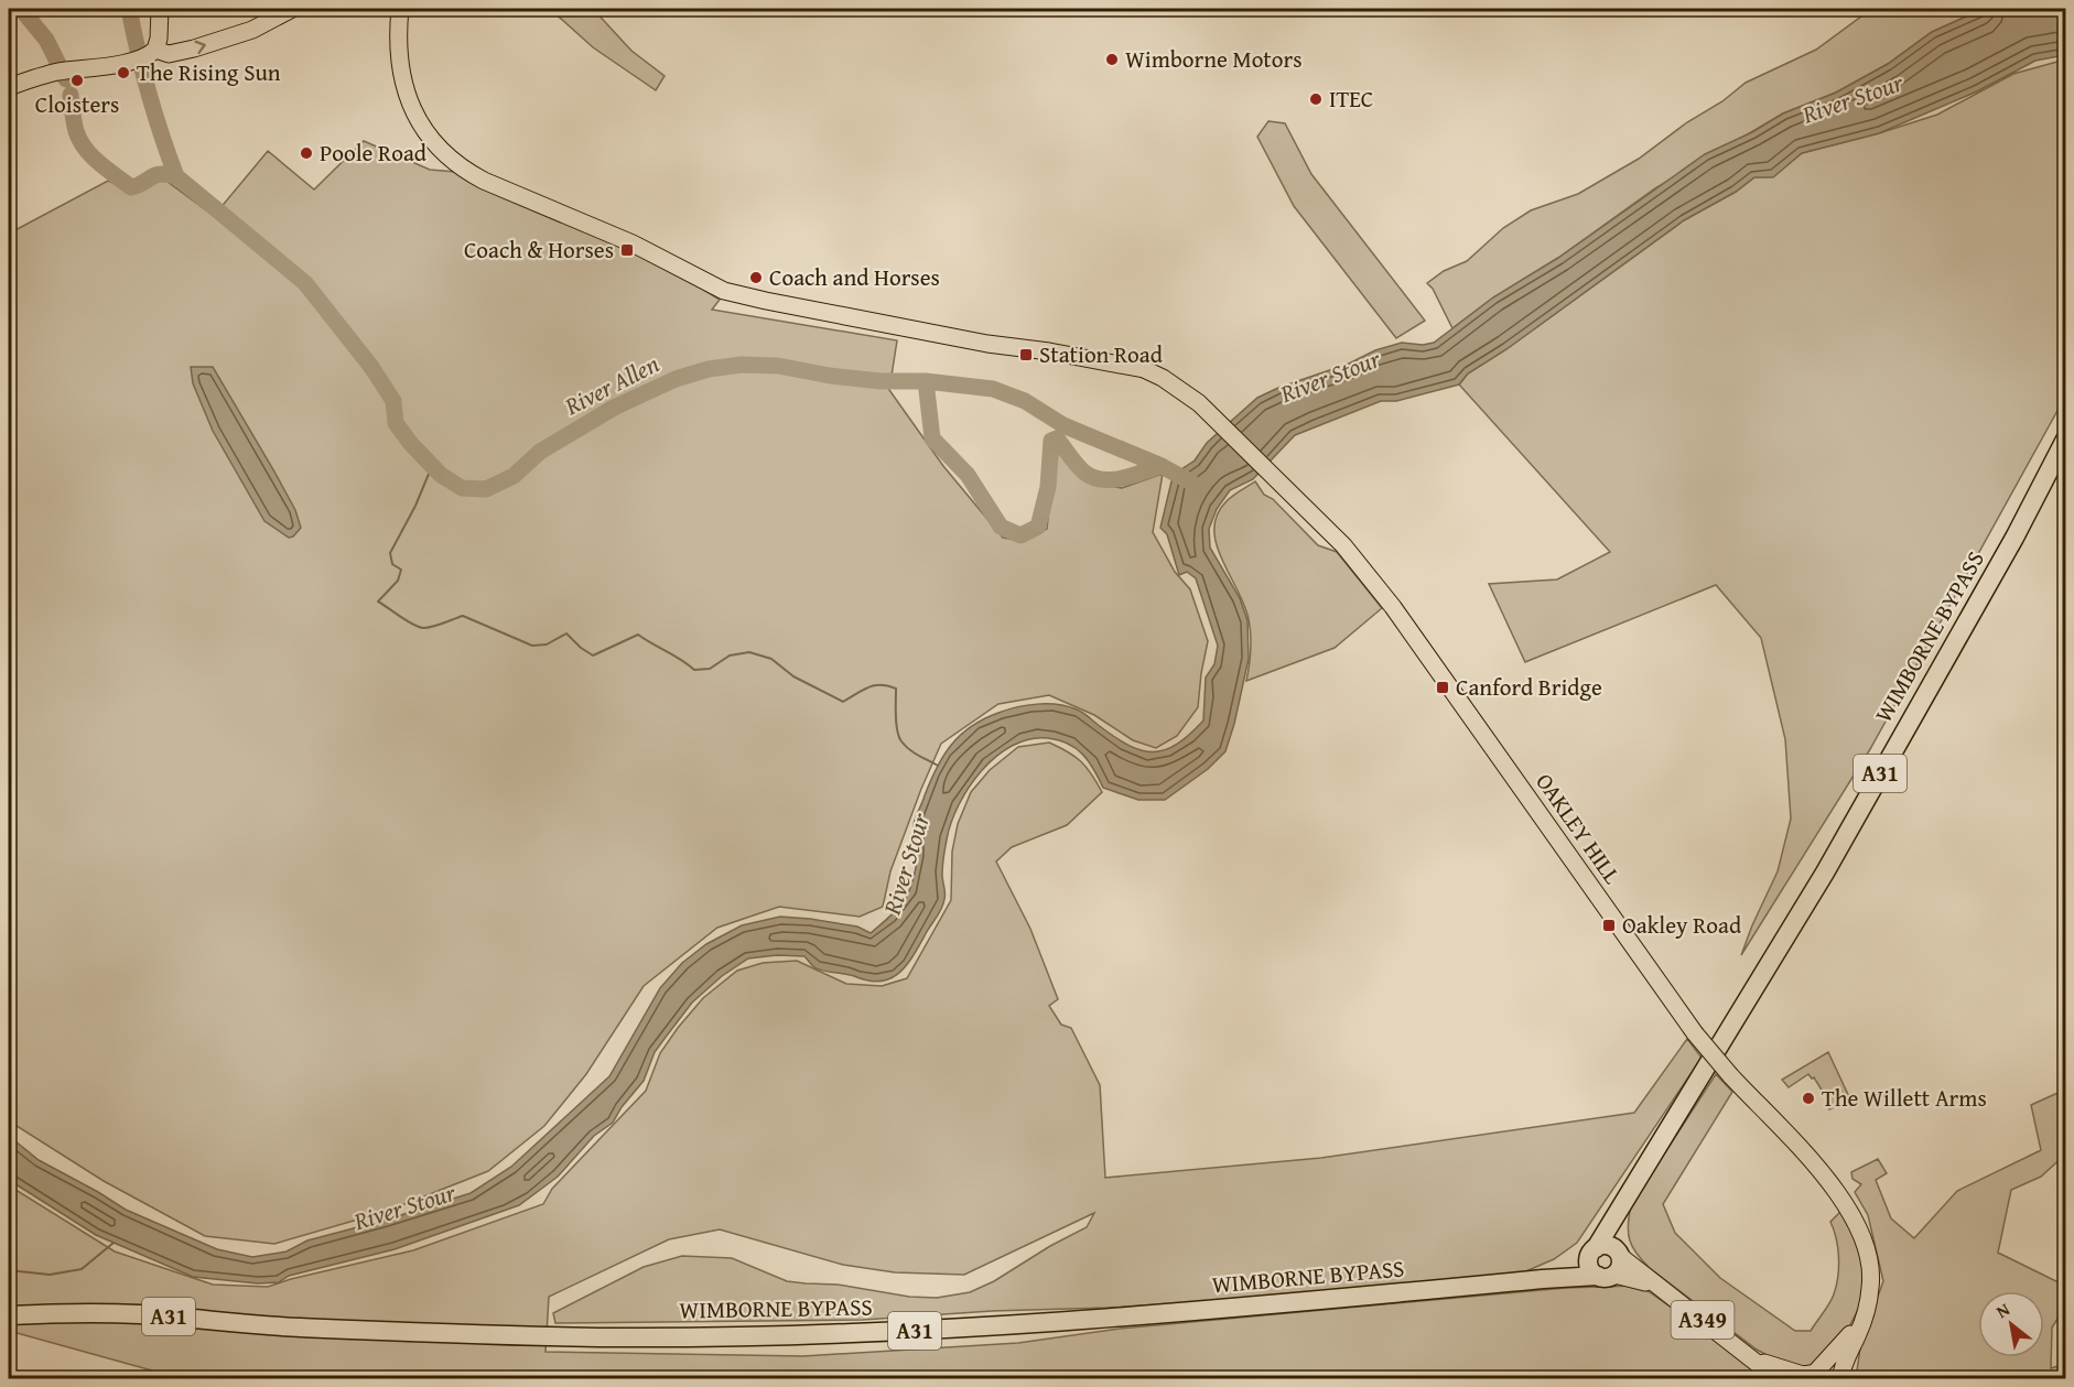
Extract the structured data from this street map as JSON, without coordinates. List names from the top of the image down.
{
  "streets": {
    "highway": ["WIMBORNE BYPASS", "A31"],
    "main road": ["OAKLEY HILL", "A349"]
  },
  "crossings": [
    ["WIMBORNE BYPASS", "A349"],
    ["OAKLEY HILL", "A349"]
  ],
  "water": ["River Stour", "River Allen"],
  "places": {
    "other": [
      "Wimborne Motors",
      "The Rising Sun",
      "Cloisters",
      "ITEC",
      "Poole Road",
      "Coach and Horses",
      "The Willett Arms"
    ],
    "transit": [
      "Coach & Horses",
      "Station Road",
      "Canford Bridge",
      "Oakley Road"
    ]
  },
  "north": "top left"
}
